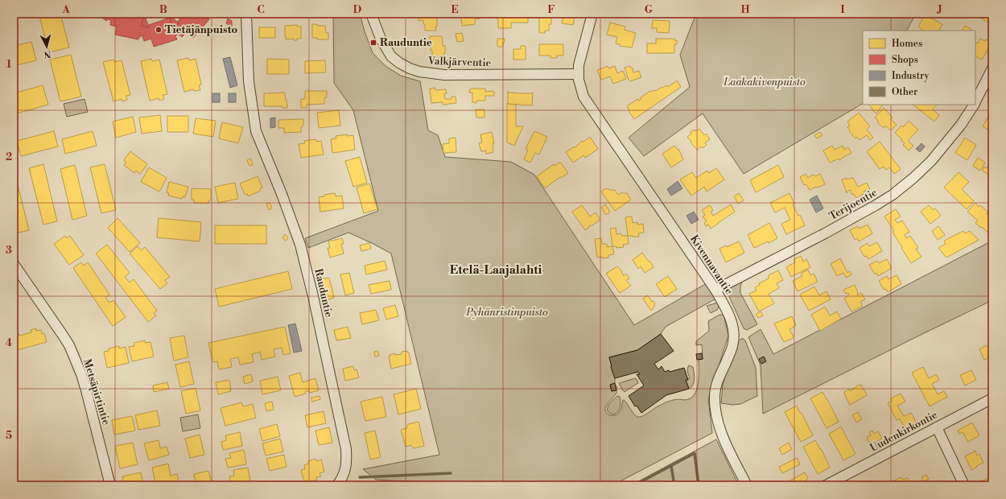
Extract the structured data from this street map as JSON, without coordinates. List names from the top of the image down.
{
  "streets": {
    "street": [
      "Valkjärventie",
      "Terijoentie",
      "Kivennavantie",
      "Rauduntie",
      "Metsäpirtintie",
      "Uudenkirkontie"
    ]
  },
  "crossings": [
    ["Valkjärventie", "Kivennavantie"],
    ["Terijoentie", "Kivennavantie"]
  ],
  "districts": ["Etelä-Laajalahti"],
  "parks": ["Laakakivenpuisto", "Pyhänristinpuisto"],
  "places": {
    "other": ["Tietäjänpuisto"],
    "transit": ["Rauduntie"]
  },
  "legend": [
    "Homes",
    "Shops",
    "Industry",
    "Other"
  ],
  "north": "bottom",
  "grid": {
    "columns": [
      "A",
      "B",
      "C",
      "D",
      "E",
      "F",
      "G",
      "H",
      "I",
      "J"
    ],
    "rows": [
      "1",
      "2",
      "3",
      "4",
      "5"
    ]
  }
}
